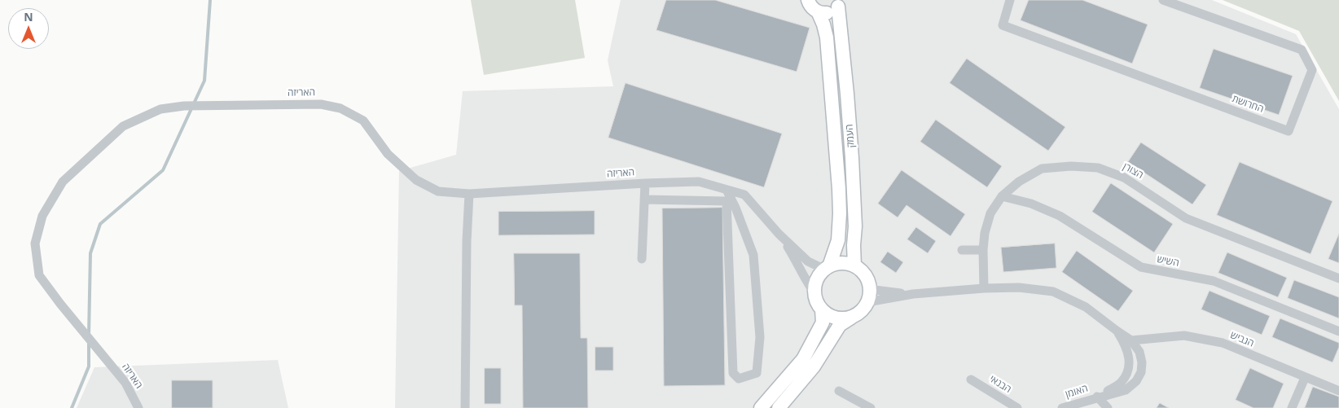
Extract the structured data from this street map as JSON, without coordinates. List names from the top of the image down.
{
  "streets": {
    "main road": ["העמק"],
    "street": [
      "האריזה",
      "החרושת",
      "הצורן",
      "השיש",
      "הגביש",
      "הבנאי",
      "האומן"
    ]
  },
  "crossings": [
    ["האריזה", "העמק"],
    ["הצורן", "השיש"]
  ],
  "north": "top"
}
